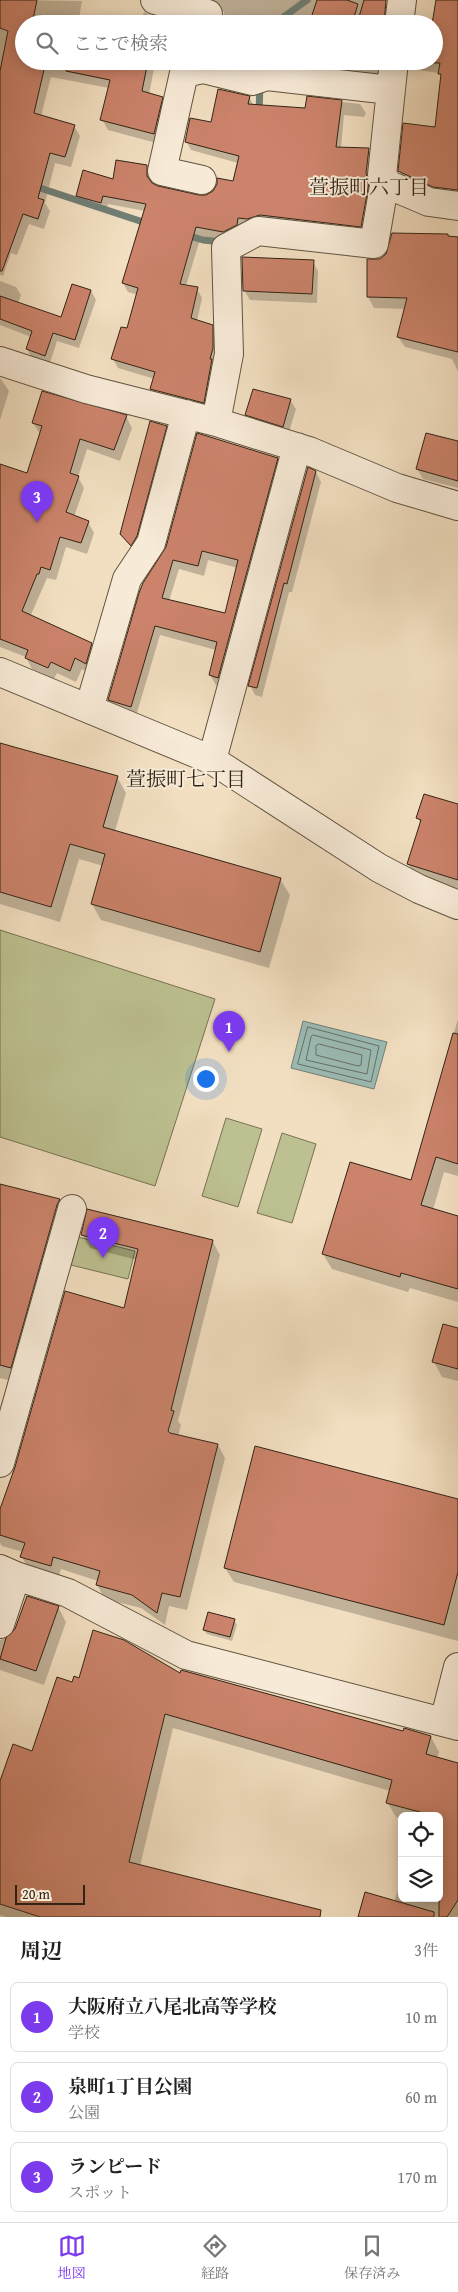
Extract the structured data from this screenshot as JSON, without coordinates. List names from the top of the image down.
{
  "districts": ["萱振町六丁目", "萱振町七丁目"],
  "scale_bar": "20 m",
  "page": {
    "search": "ここで検索",
    "pins": ["3", "1", "2"],
    "scale": "20 m",
    "heading": ["周辺", "3件"],
    "list": [
      {
        "mark": "1",
        "name": "大阪府立八尾北高等学校",
        "note": "学校",
        "value": "10 m"
      },
      {
        "mark": "2",
        "name": "泉町1丁目公園",
        "note": "公園",
        "value": "60 m"
      },
      {
        "mark": "3",
        "name": "ランピード",
        "note": "スポット",
        "value": "170 m"
      }
    ],
    "nav": ["地図", "経路", "保存済み"]
  }
}
